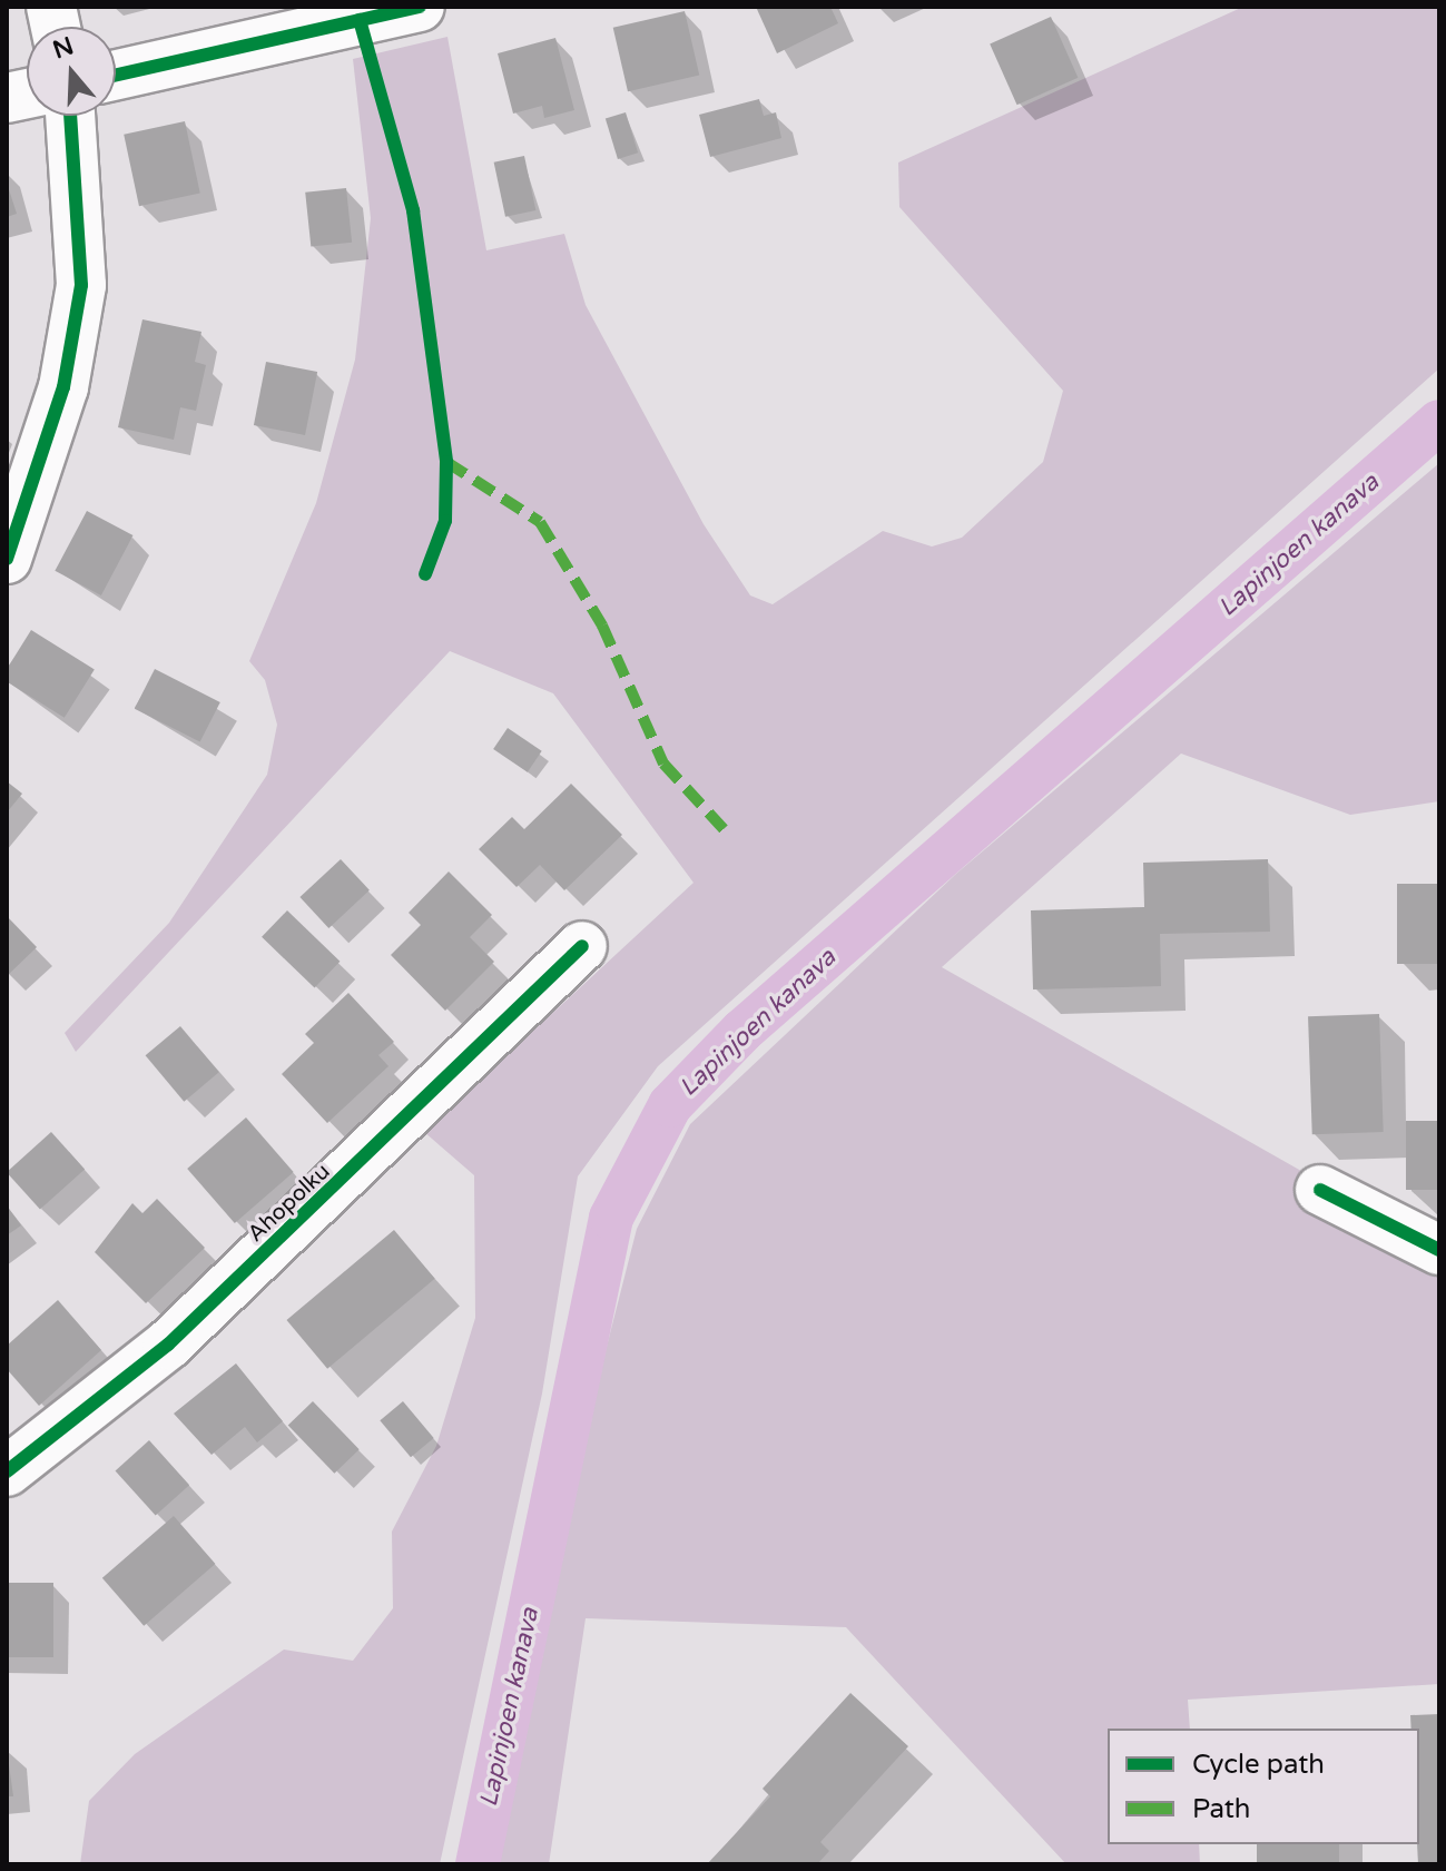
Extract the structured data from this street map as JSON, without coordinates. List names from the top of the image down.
{
  "streets": {
    "street": ["Ahopolku"]
  },
  "water": ["Lapinjoen kanava"],
  "legend": ["Cycle path", "Path"],
  "north": "top"
}
